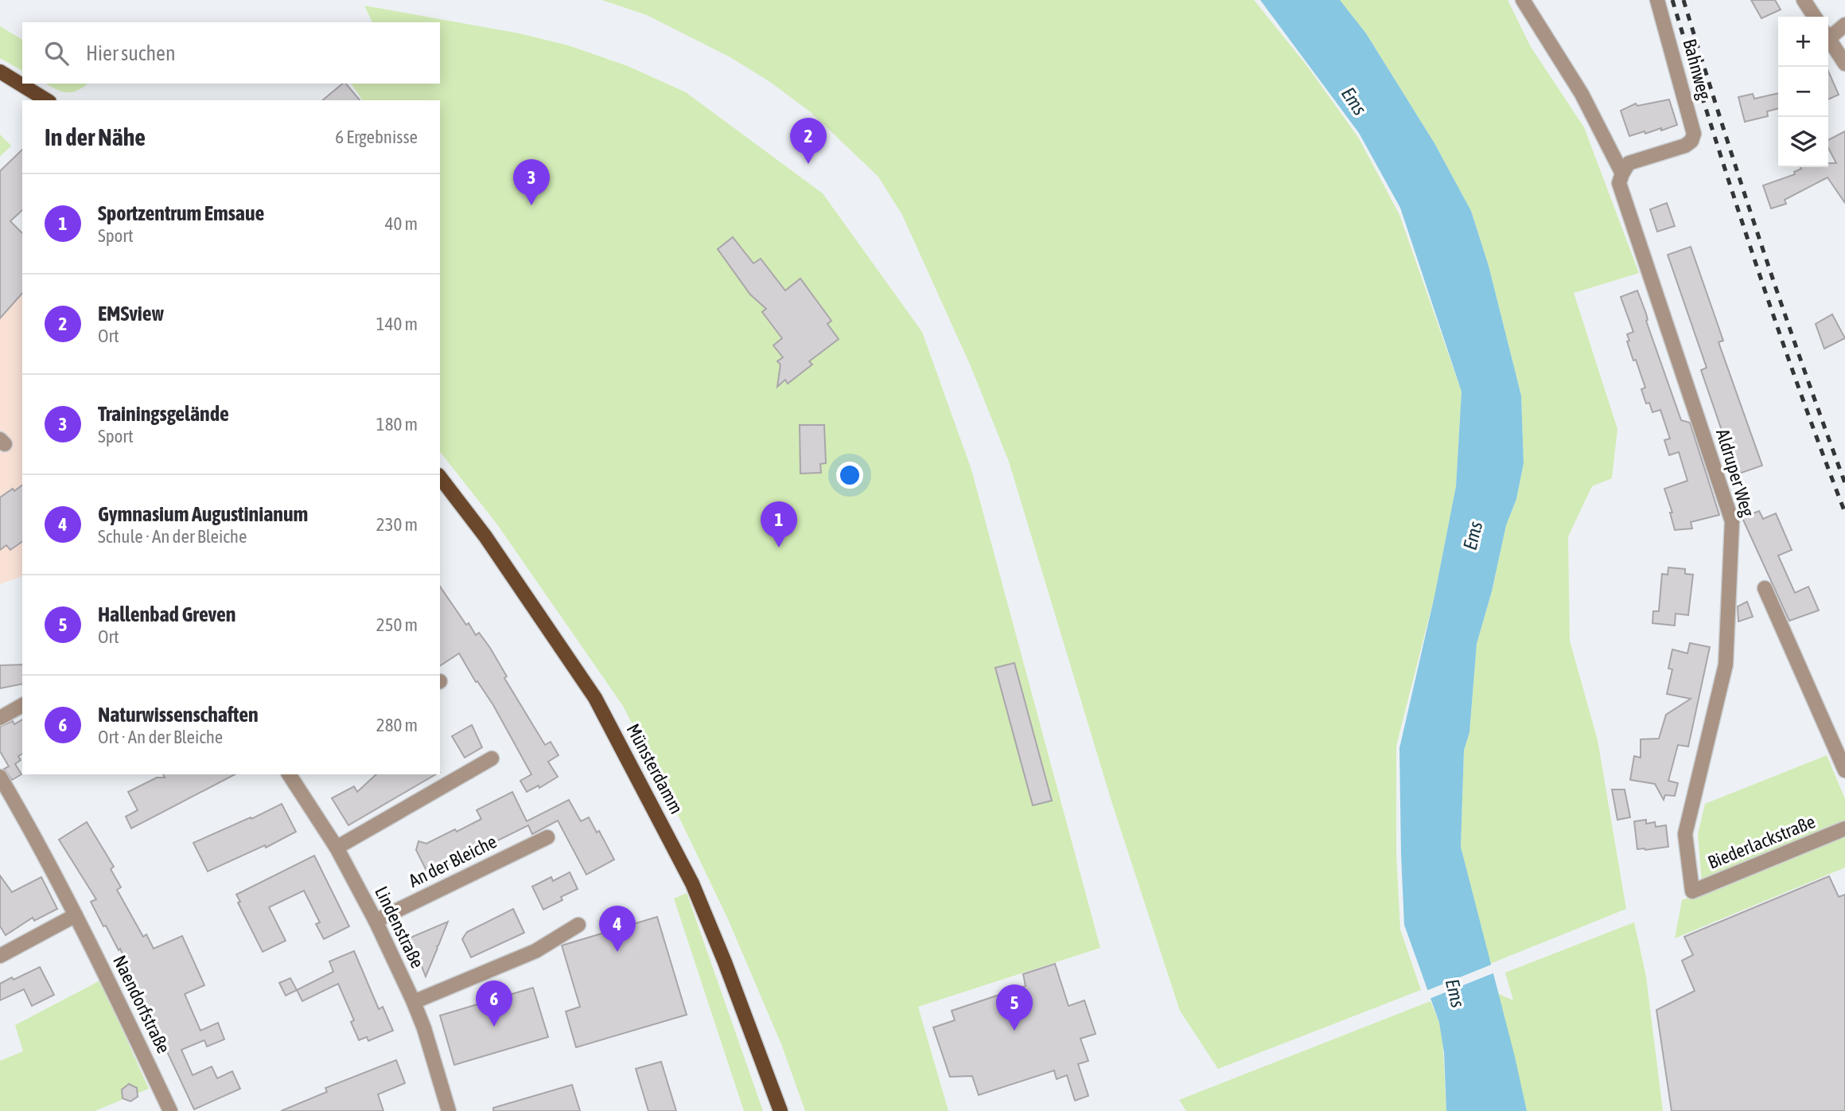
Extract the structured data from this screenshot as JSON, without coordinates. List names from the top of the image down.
{
  "streets": {
    "main road": ["Münsterdamm"],
    "street": [
      "Bahnweg",
      "Aldruper Weg",
      "Biederlackstraße",
      "An der Bleiche",
      "Lindenstraße",
      "Naendorfstraße"
    ]
  },
  "crossings": [
    ["Bahnweg", "Aldruper Weg"],
    ["Aldruper Weg", "Biederlackstraße"],
    ["An der Bleiche", "Lindenstraße"]
  ],
  "water": ["Ems"],
  "page": {
    "map_buttons": ["+", "−"],
    "search": "Hier suchen",
    "heading": ["In der Nähe", "6 Ergebnisse"],
    "pins": [
      "2",
      "3",
      "1",
      "4",
      "6",
      "5"
    ],
    "list": [
      {
        "mark": "1",
        "name": "Sportzentrum Emsaue",
        "note": "Sport",
        "value": "40 m"
      },
      {
        "mark": "2",
        "name": "EMSview",
        "note": "Ort",
        "value": "140 m"
      },
      {
        "mark": "3",
        "name": "Trainingsgelände",
        "note": "Sport",
        "value": "180 m"
      },
      {
        "mark": "4",
        "name": "Gymnasium Augustinianum",
        "note": "Schule · An der Bleiche",
        "value": "230 m"
      },
      {
        "mark": "5",
        "name": "Hallenbad Greven",
        "note": "Ort",
        "value": "250 m"
      },
      {
        "mark": "6",
        "name": "Naturwissenschaften",
        "note": "Ort · An der Bleiche",
        "value": "280 m"
      }
    ]
  }
}
